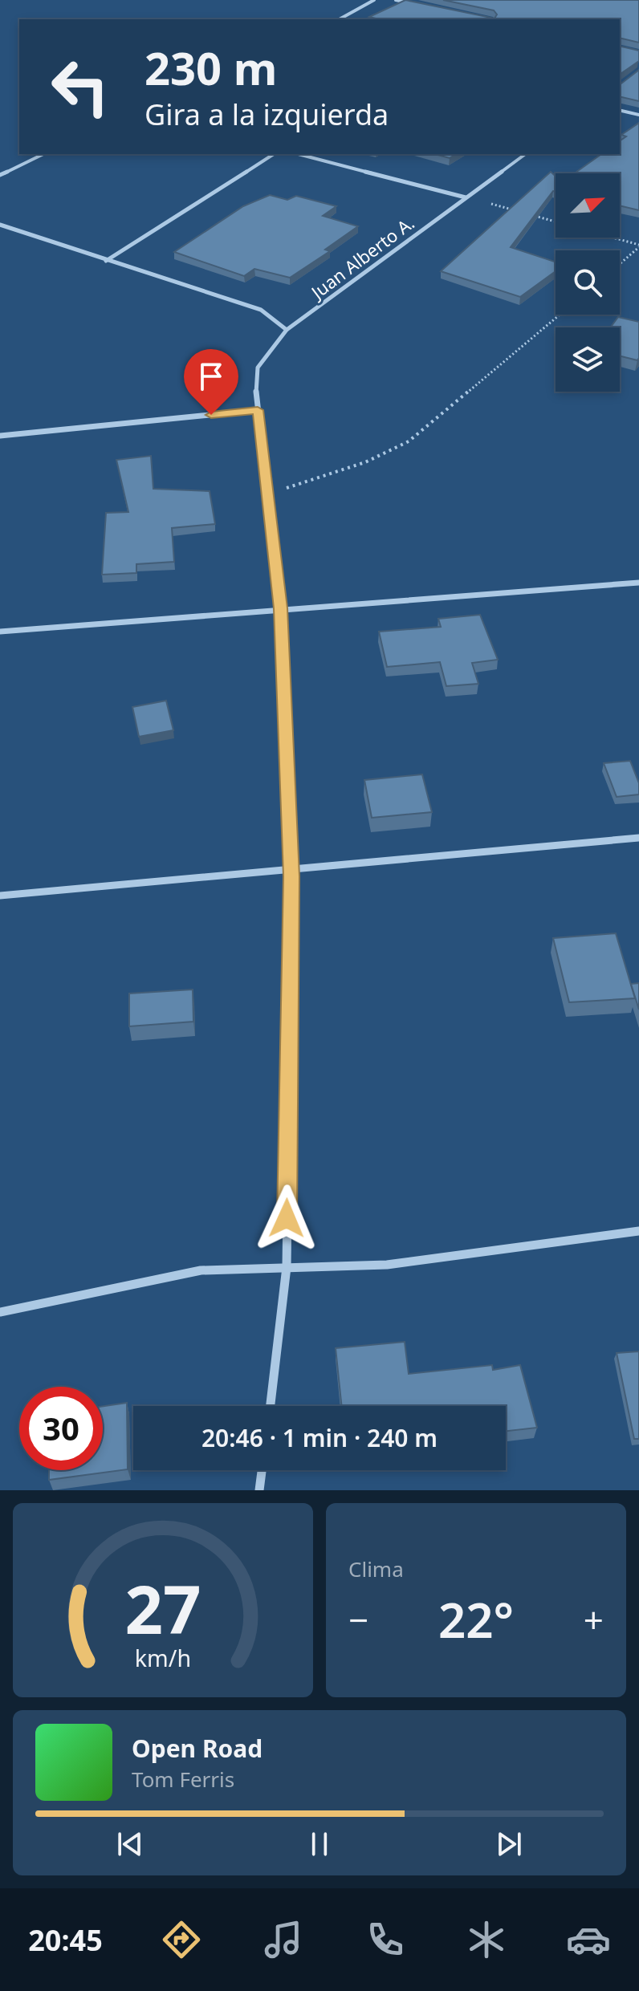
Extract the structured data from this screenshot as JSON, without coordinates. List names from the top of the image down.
{
  "streets": {
    "street": ["Juan Alberto A."]
  },
  "north": "top right",
  "page": {
    "turn": ["230 m", "Gira a la izquierda"],
    "limit": "30",
    "trip": "20:46 · 1 min · 240 m",
    "tile": "Clima",
    "heat": ["−", "22°", "+"],
    "song": ["Open Road", "Tom Ferris"],
    "tabs": "20:45",
    "gauge": ["27", "km/h"]
  }
}
